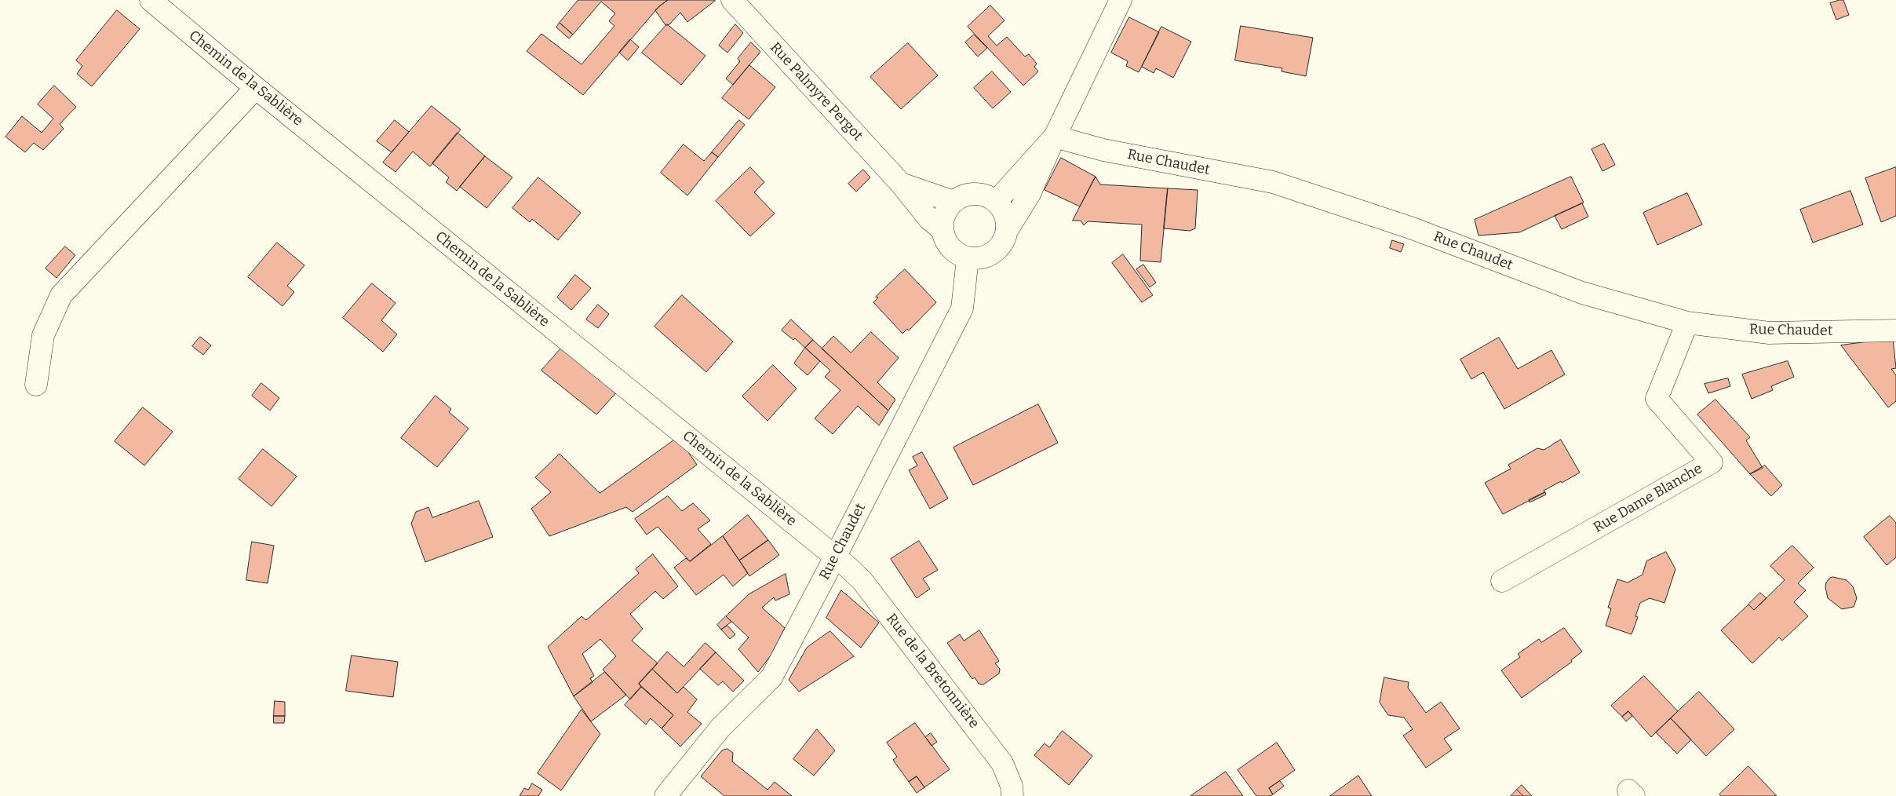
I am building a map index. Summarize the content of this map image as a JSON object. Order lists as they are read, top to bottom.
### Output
{
  "streets": {
    "street": [
      "Chemin de la Sablière",
      "Rue Palmyre Pergot",
      "Rue Chaudet",
      "Rue Dame Blanche",
      "Rue de la Bretonnière"
    ]
  },
  "crossings": [
    ["Chemin de la Sablière", "Rue Chaudet"],
    ["Chemin de la Sablière", "Rue de la Bretonnière"],
    ["Rue Palmyre Pergot", "Rue Chaudet"],
    ["Rue Chaudet", "Rue Dame Blanche"],
    ["Rue Chaudet", "Rue de la Bretonnière"]
  ]
}
